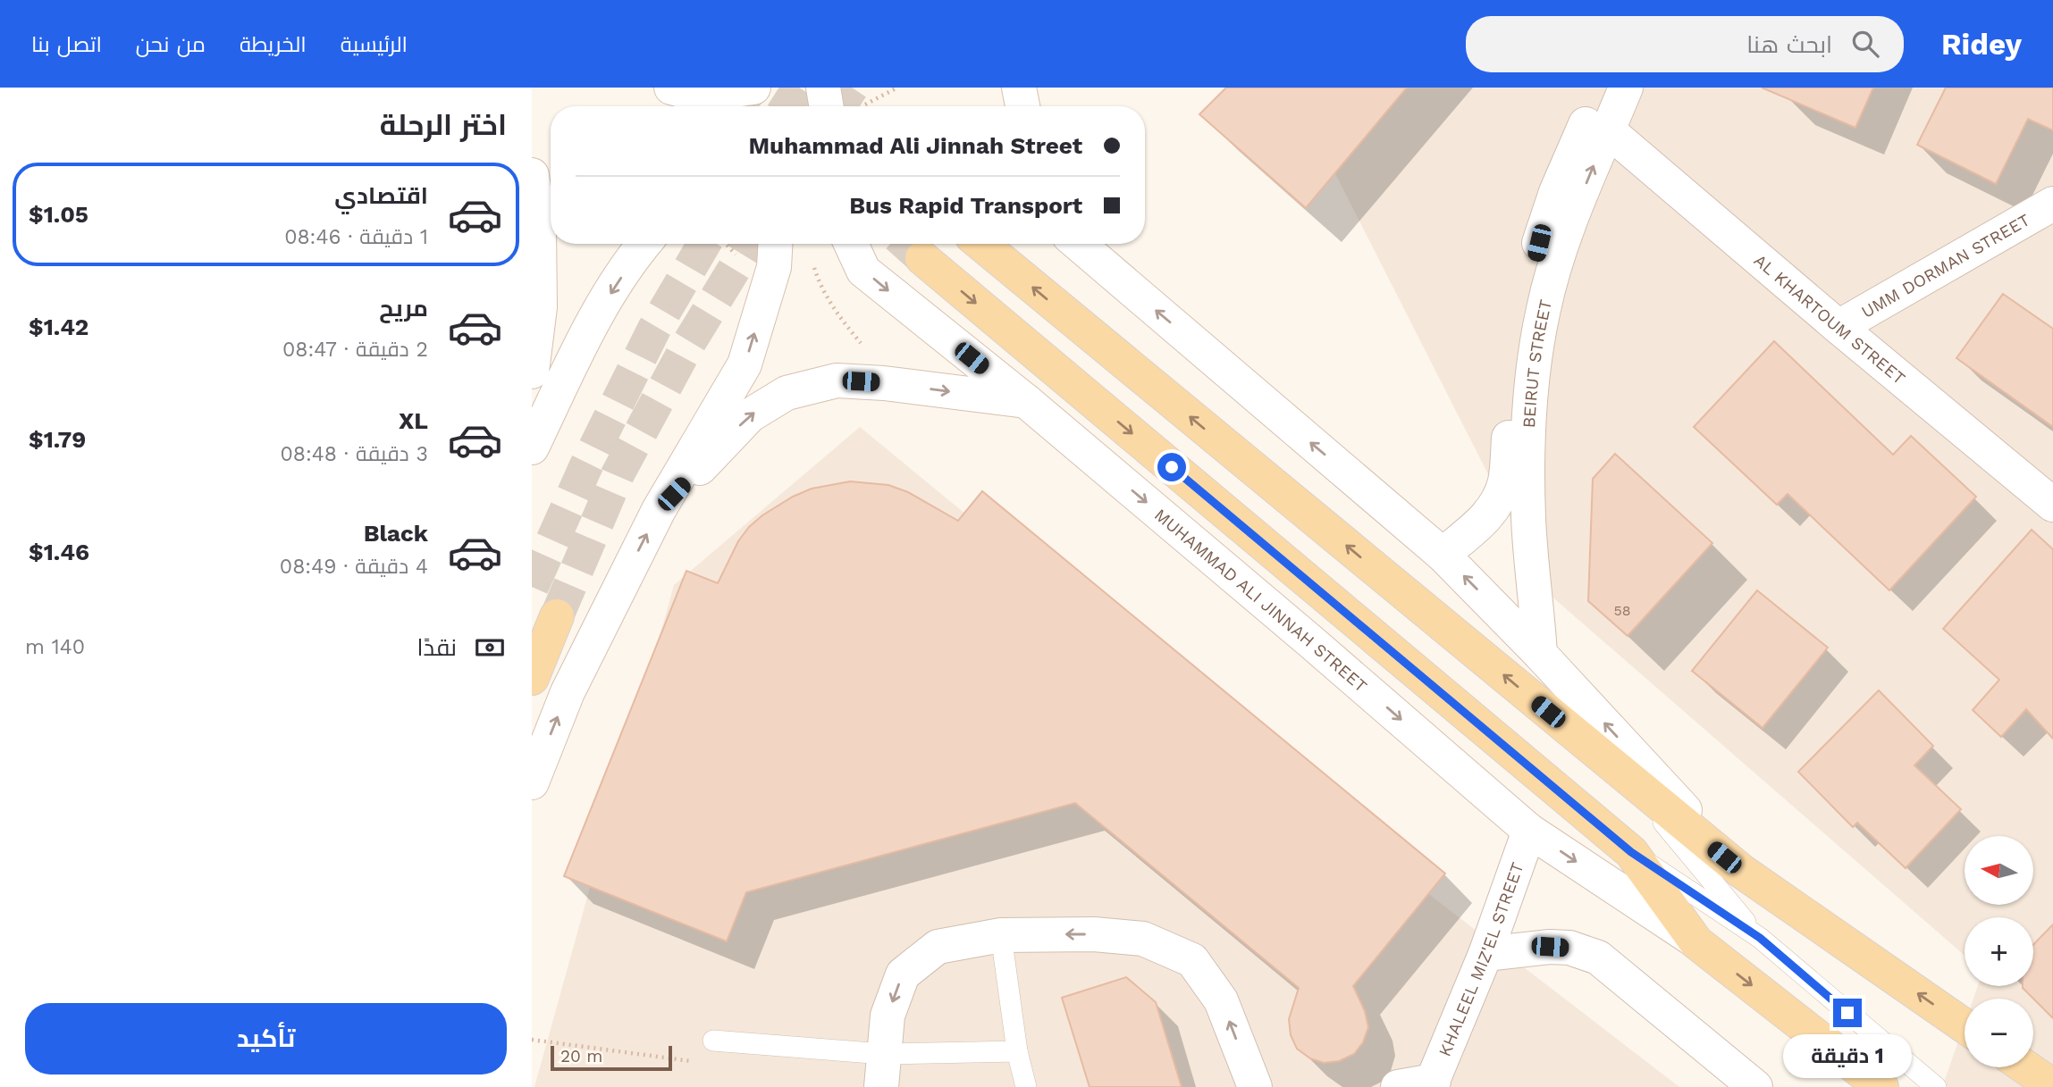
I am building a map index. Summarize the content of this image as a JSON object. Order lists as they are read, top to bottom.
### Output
{
  "streets": {
    "main road": [
      "UMM DORMAN STREET",
      "AL KHARTOUM STREET",
      "BEIRUT STREET",
      "MUHAMMAD ALI JINNAH STREET",
      "KHALEEL MIZ'EL STREET"
    ]
  },
  "crossings": [
    ["UMM DORMAN STREET", "AL KHARTOUM STREET"],
    ["AL KHARTOUM STREET", "BEIRUT STREET"],
    ["MUHAMMAD ALI JINNAH STREET", "KHALEEL MIZ'EL STREET"]
  ],
  "house_numbers": ["58"],
  "scale_bar": "20 m",
  "north": "left",
  "page": {
    "header": "Ridey",
    "search": "ابحث هنا",
    "nav": [
      "الرئيسية",
      "الخريطة",
      "من نحن",
      "اتصل بنا"
    ],
    "heading": "اختر الرحلة",
    "banner": ["Muhammad Ali Jinnah Street", "Bus Rapid Transport"],
    "list": [
      {
        "name": "اقتصادي",
        "note": "1 دقيقة · 08:46",
        "value": "$1.05"
      },
      {
        "name": "مريح",
        "note": "2 دقيقة · 08:47",
        "value": "$1.42"
      },
      {
        "name": "XL",
        "note": "3 دقيقة · 08:48",
        "value": "$1.79"
      },
      {
        "name": "Black",
        "note": "4 دقيقة · 08:49",
        "value": "$1.46"
      }
    ],
    "pay": ["نقدًا", "140 m"],
    "map_buttons": ["+", "−"],
    "buttons": "تأكيد",
    "bubble": "1 دقيقة",
    "scale": "20 m"
  }
}
